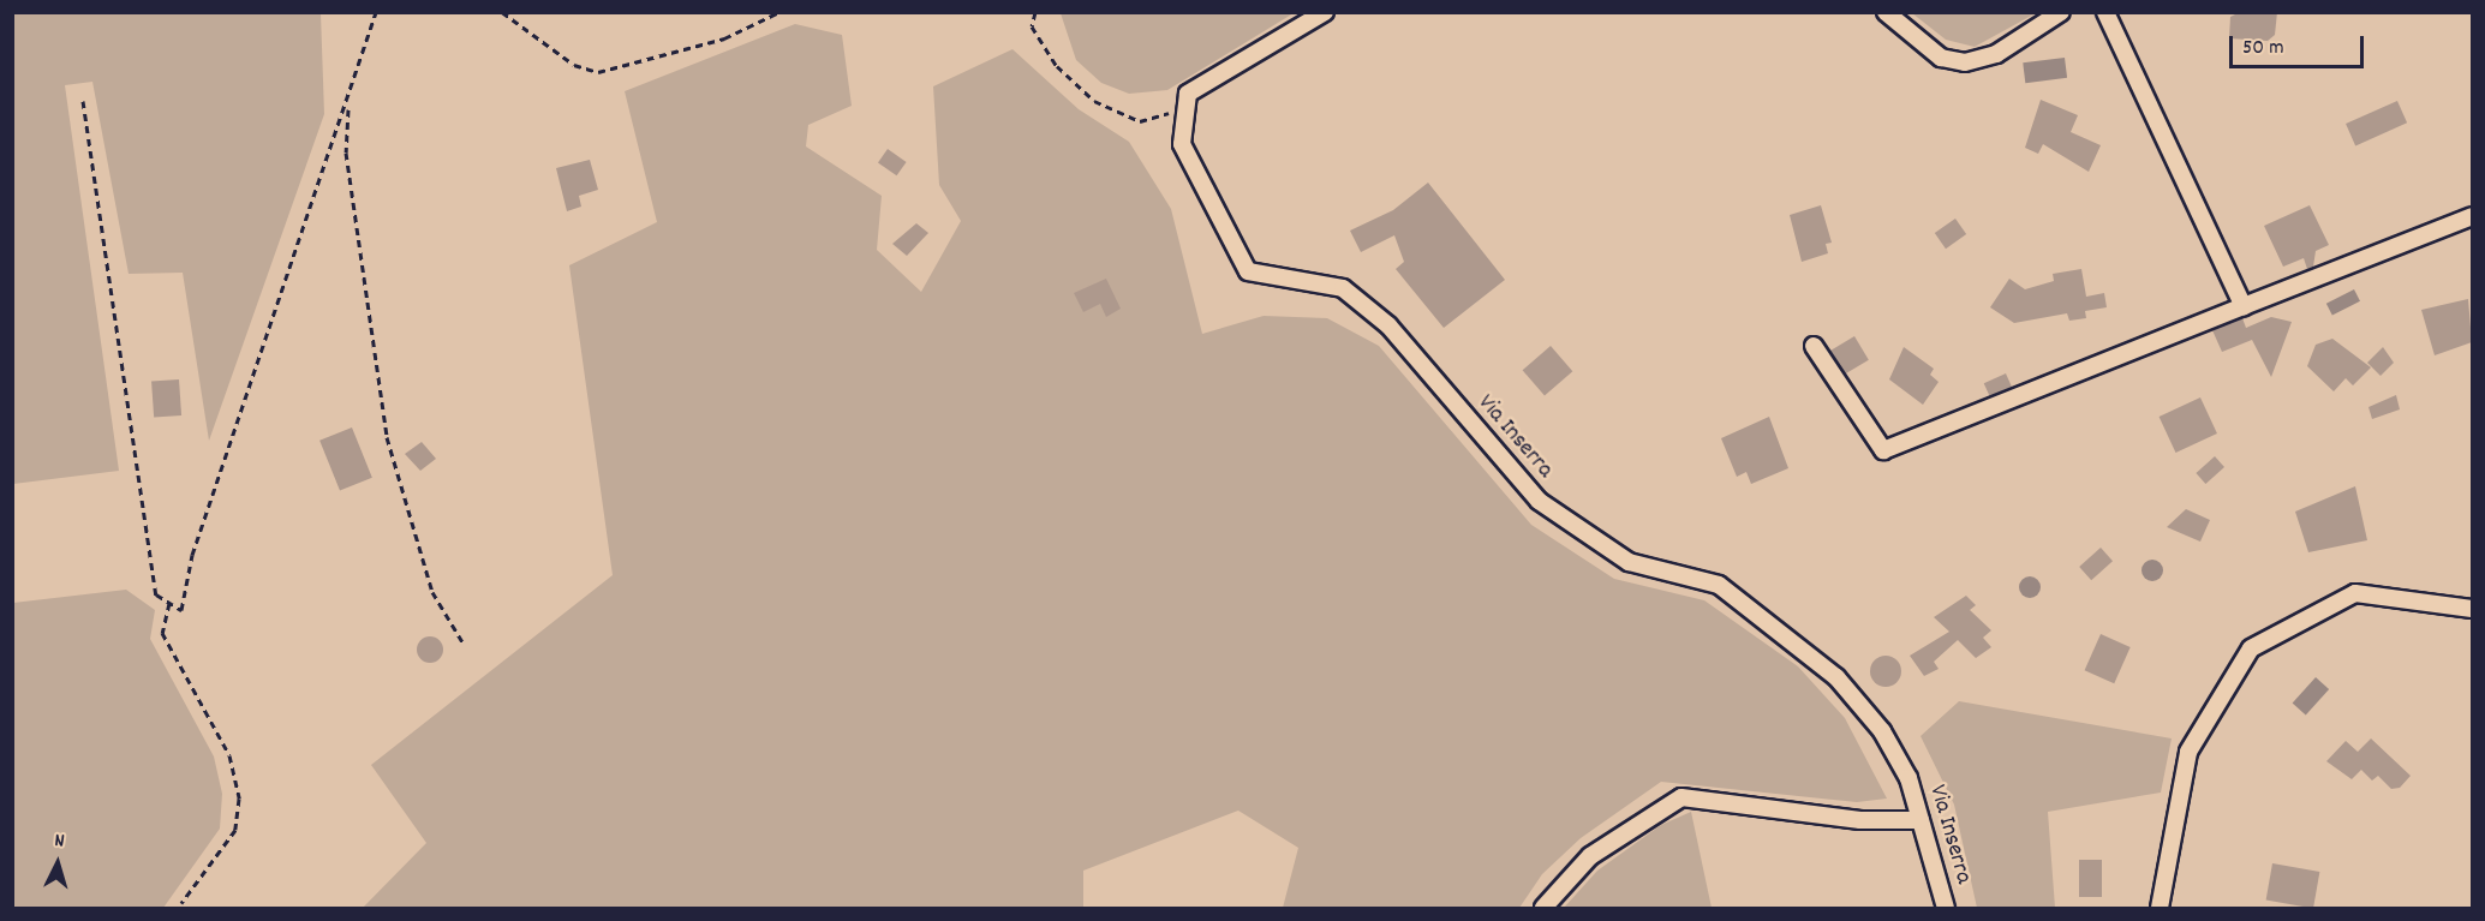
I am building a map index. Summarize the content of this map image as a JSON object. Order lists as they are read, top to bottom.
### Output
{
  "streets": {
    "street": ["Via Inserra"]
  },
  "scale_bar": "50 m",
  "north": "top"
}
